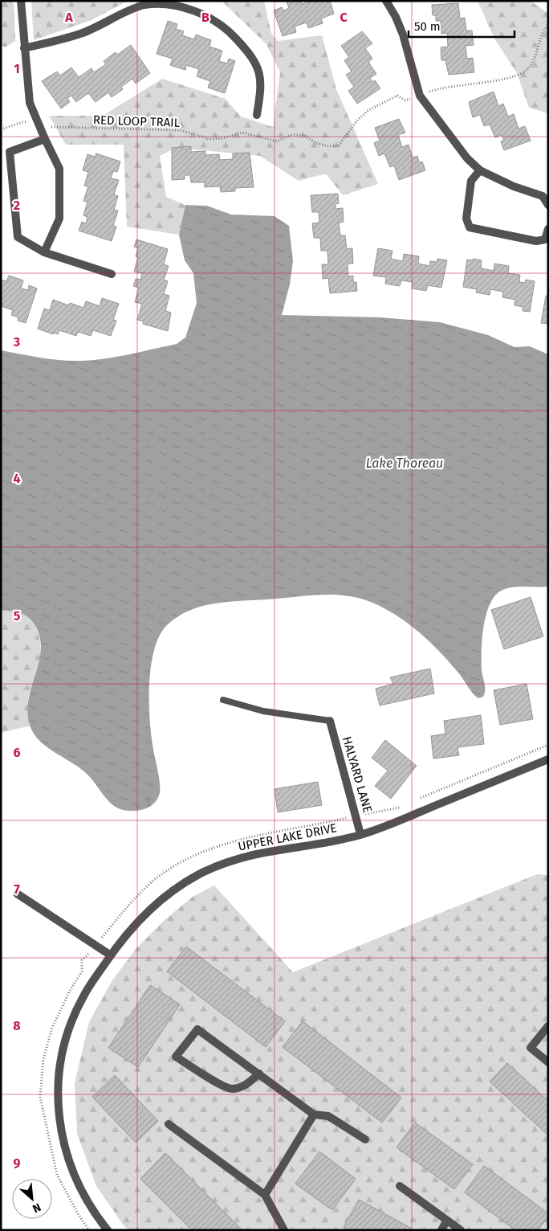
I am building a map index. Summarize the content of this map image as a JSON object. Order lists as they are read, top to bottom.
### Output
{
  "streets": {
    "street": ["HALYARD LANE", "UPPER LAKE DRIVE"],
    "path": ["RED LOOP TRAIL"]
  },
  "crossings": [
    ["HALYARD LANE", "UPPER LAKE DRIVE"]
  ],
  "water": ["Lake Thoreau"],
  "scale_bar": "50 m",
  "north": "bottom right",
  "grid": {
    "columns": ["A", "B", "C"],
    "rows": [
      "1",
      "2",
      "3",
      "4",
      "5",
      "6",
      "7",
      "8",
      "9"
    ]
  }
}
